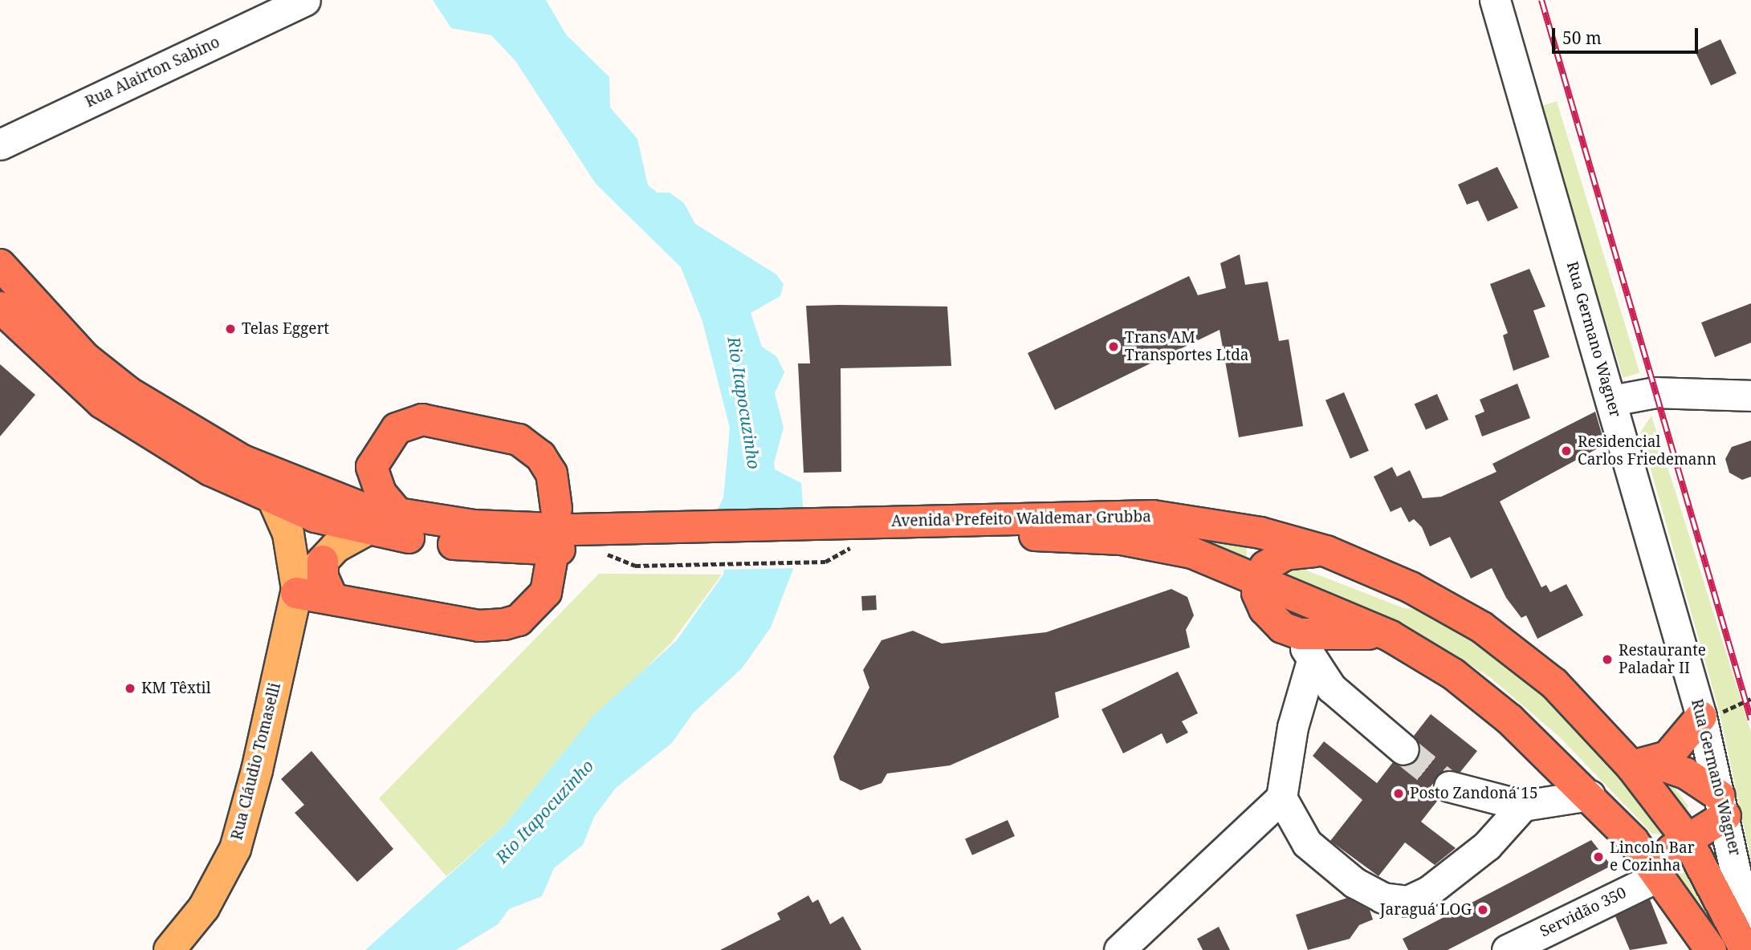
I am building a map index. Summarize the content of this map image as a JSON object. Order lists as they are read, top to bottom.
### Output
{
  "streets": {
    "highway": ["Avenida Prefeito Waldemar Grubba"],
    "main road": ["Rua Cláudio Tomaselli"],
    "street": ["Rua Alairton Sabino", "Rua Germano Wagner", "Servidão 350"]
  },
  "crossings": [
    ["Avenida Prefeito Waldemar Grubba", "Servidão 350"]
  ],
  "water": ["Rio Itapocuzinho"],
  "places": [
    "Telas Eggert",
    "Trans AM Transportes Ltda",
    "Residencial Carlos Friedemann",
    "Restaurante Paladar II",
    "KM Têxtil",
    "Posto Zandoná 15",
    "Lincoln Bar e Cozinha",
    "Jaraguá LOG"
  ],
  "scale_bar": "50 m"
}
